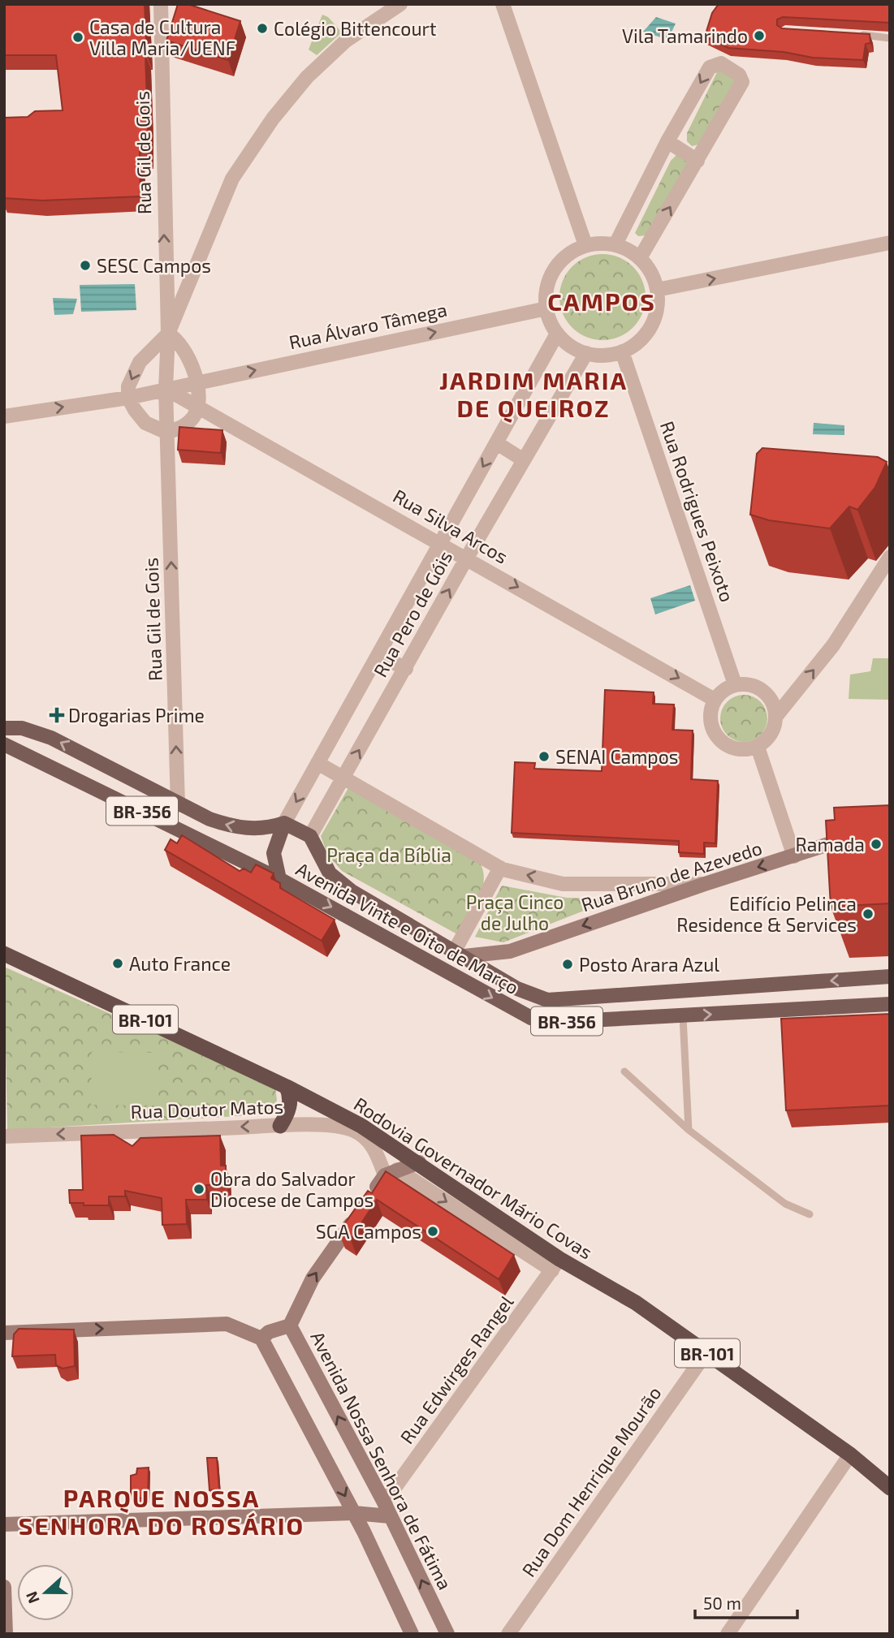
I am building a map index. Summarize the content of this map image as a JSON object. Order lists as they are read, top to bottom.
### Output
{
  "streets": {
    "highway": ["BR-101", "Rodovia Governador Mário Covas"],
    "main road": [
      "BR-356",
      "Rua Bruno de Azevedo",
      "Avenida Vinte e Oito de Março",
      "Avenida Nossa Senhora de Fátima"
    ],
    "street": [
      "Rua Gil de Gois",
      "Rua Álvaro Tâmega",
      "Rua Rodrigues Peixoto",
      "Rua Silva Arcos",
      "Rua Pero de Góis",
      "Rua Doutor Matos",
      "Rua Edwirges Rangel",
      "Rua Dom Henrique Mourão"
    ]
  },
  "crossings": [
    ["Rua Gil de Gois", "Rua Álvaro Tâmega"],
    ["Rua Gil de Gois", "Rua Silva Arcos"],
    ["Rua Gil de Gois", "BR-356"],
    ["Rua Álvaro Tâmega", "Rua Rodrigues Peixoto"],
    ["Rua Álvaro Tâmega", "Rua Silva Arcos"],
    ["Rua Álvaro Tâmega", "Rua Pero de Góis"],
    ["Rua Rodrigues Peixoto", "Rua Silva Arcos"],
    ["Rua Rodrigues Peixoto", "Rua Pero de Góis"],
    ["Rua Silva Arcos", "Rua Pero de Góis"],
    ["Rua Pero de Góis", "BR-356"],
    ["Rua Pero de Góis", "Avenida Vinte e Oito de Março"],
    ["BR-356", "Avenida Vinte e Oito de Março"],
    ["Rua Bruno de Azevedo", "Avenida Vinte e Oito de Março"],
    ["Rodovia Governador Mário Covas", "Rua Edwirges Rangel"],
    ["Rodovia Governador Mário Covas", "Rua Dom Henrique Mourão"],
    ["Rua Edwirges Rangel", "Avenida Nossa Senhora de Fátima"]
  ],
  "one_way": [
    "Rua Gil de Gois",
    "Rua Álvaro Tâmega",
    "Rua Silva Arcos",
    "Rua Bruno de Azevedo",
    "Rua Doutor Matos"
  ],
  "districts": ["CAMPOS", "JARDIM MARIA DE QUEIROZ", "PARQUE NOSSA SENHORA DO ROSÁRIO"],
  "parks": ["Praça da Bíblia", "Praça Cinco de Julho"],
  "places": {
    "other": [
      "Colégio Bittencourt",
      "Vila Tamarindo",
      "Casa de Cultura Villa Maria/UENF",
      "SESC Campos",
      "SENAI Campos",
      "Ramada",
      "Edifício Pelinca Residence & Services",
      "Auto France",
      "Posto Arara Azul",
      "Obra do Salvador Diocese de Campos",
      "SGA Campos"
    ],
    "health": ["Drogarias Prime"]
  },
  "scale_bar": "50 m",
  "north": "left"
}
